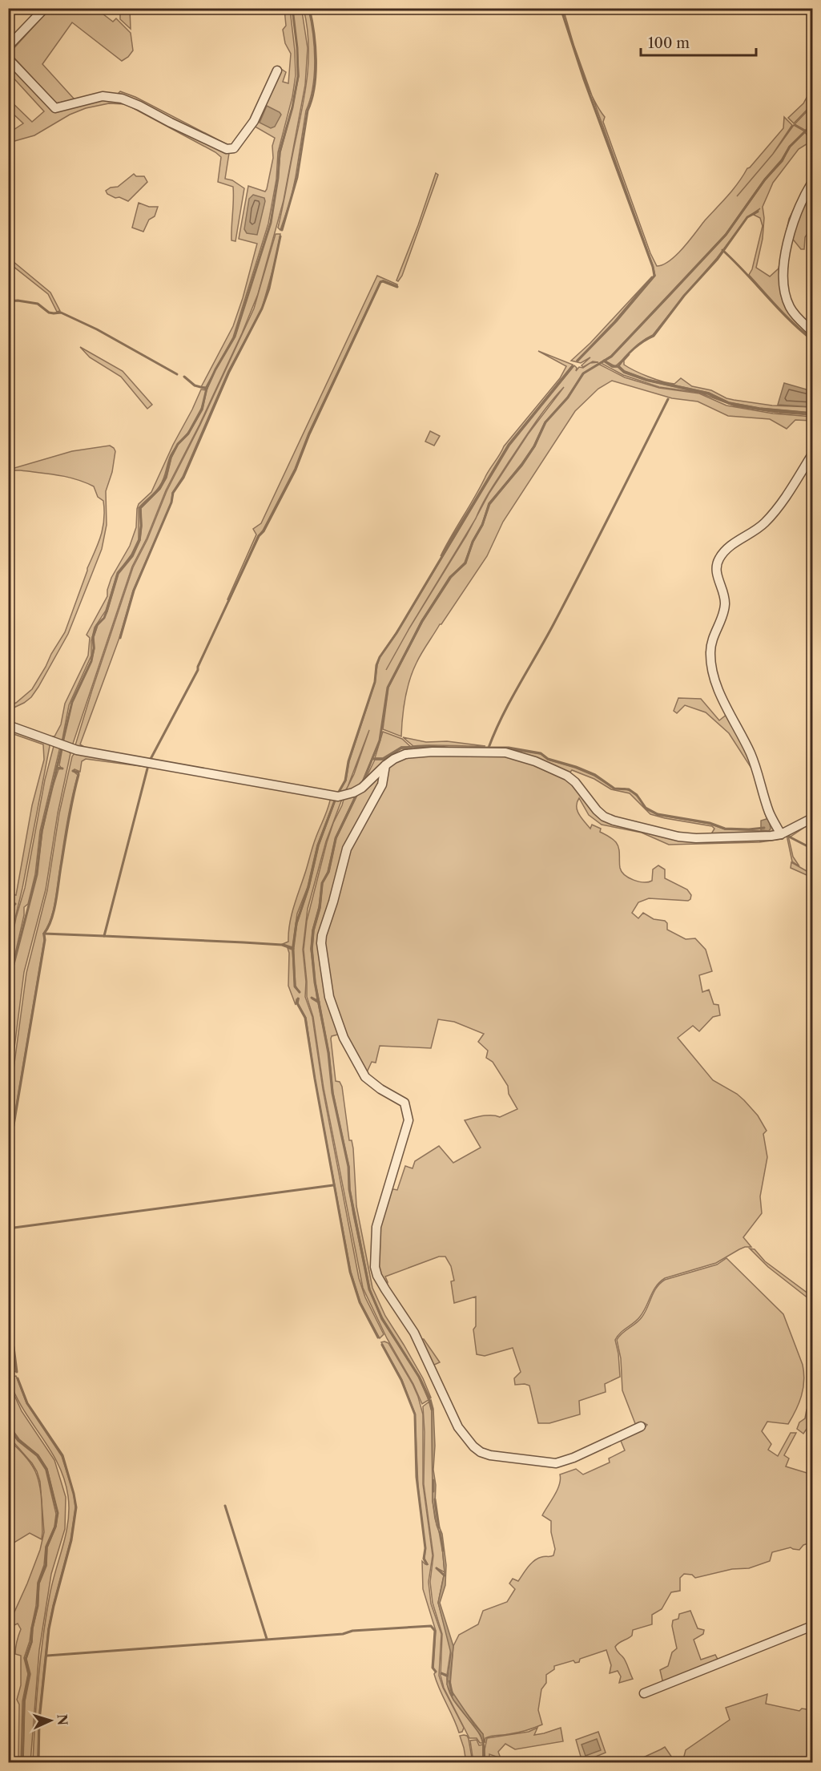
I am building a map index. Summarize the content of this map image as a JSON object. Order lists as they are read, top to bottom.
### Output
{
  "scale_bar": "100 m",
  "north": "right"
}
